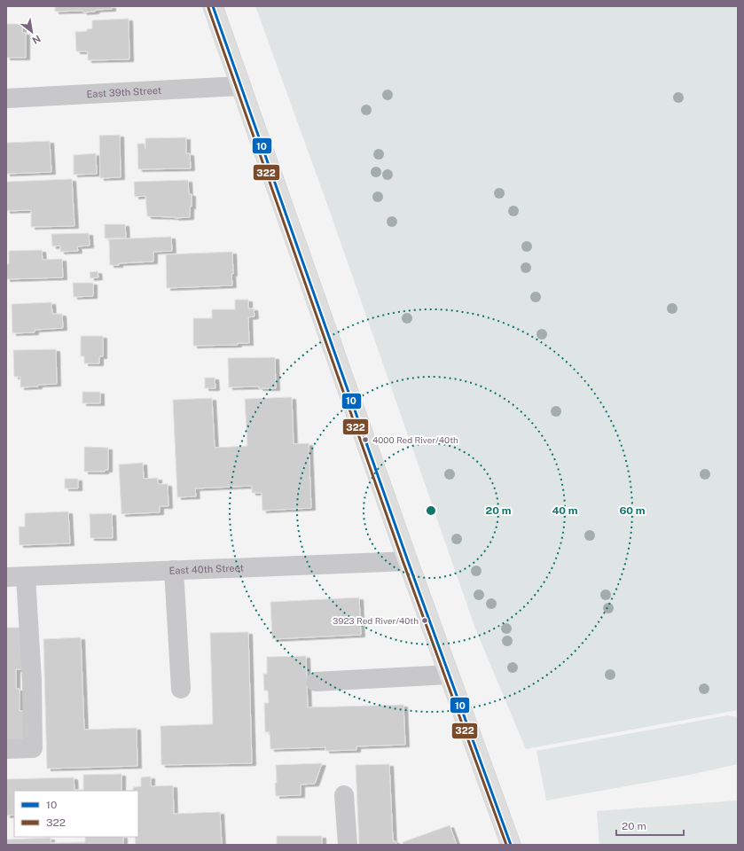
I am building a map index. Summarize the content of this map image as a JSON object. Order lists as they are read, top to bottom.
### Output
{
  "streets": {
    "street": ["East 39th Street", "East 40th Street"]
  },
  "places": ["4000 Red River/40th", "3923 Red River/40th"],
  "lines": ["transit line 10", "transit line 322"],
  "legend": ["10", "322"],
  "scale_bar": "20 m",
  "north": "bottom right",
  "rings": ["20 m", "40 m", "60 m"]
}
